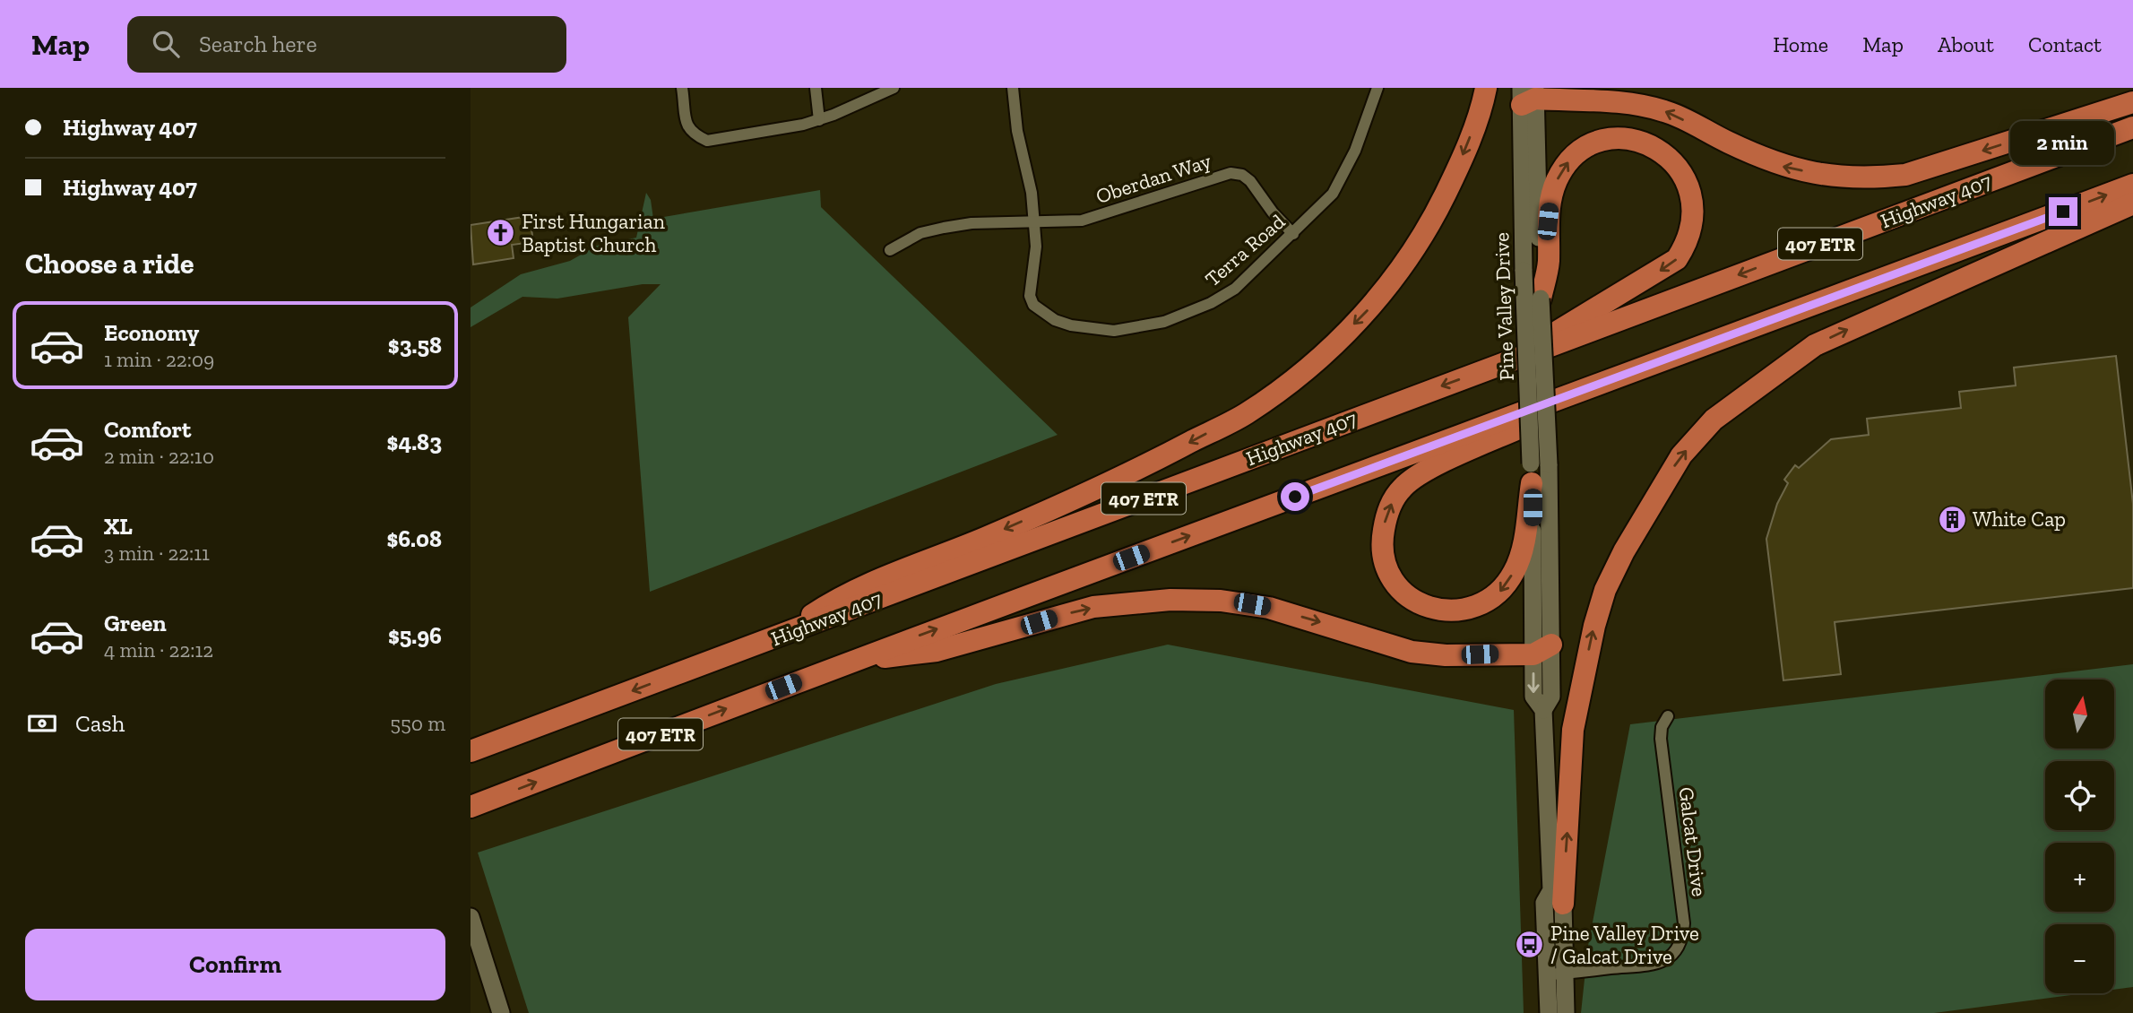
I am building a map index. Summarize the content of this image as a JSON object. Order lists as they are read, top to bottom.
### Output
{
  "streets": {
    "highway": ["Highway 407", "407 ETR"],
    "main road": ["Pine Valley Drive"],
    "street": ["Oberdan Way", "Terra Road", "Galcat Drive"]
  },
  "crossings": [
    ["Oberdan Way", "Terra Road"],
    ["Pine Valley Drive", "Galcat Drive"]
  ],
  "places": {
    "church": ["First Hungarian Baptist Church"],
    "building": ["White Cap"],
    "bus stop": ["Pine Valley Drive / Galcat Drive"]
  },
  "north": "top",
  "page": {
    "header": "Map",
    "search": "Search here",
    "nav": [
      "Home",
      "Map",
      "About",
      "Contact"
    ],
    "banner": ["Highway 407", "Highway 407"],
    "bubble": "2 min",
    "heading": "Choose a ride",
    "list": [
      {
        "name": "Economy",
        "note": "1 min · 22:09",
        "value": "$3.58"
      },
      {
        "name": "Comfort",
        "note": "2 min · 22:10",
        "value": "$4.83"
      },
      {
        "name": "XL",
        "note": "3 min · 22:11",
        "value": "$6.08"
      },
      {
        "name": "Green",
        "note": "4 min · 22:12",
        "value": "$5.96"
      }
    ],
    "map_buttons": ["+", "−"],
    "pay": ["Cash", "550 m"],
    "buttons": "Confirm"
  }
}
